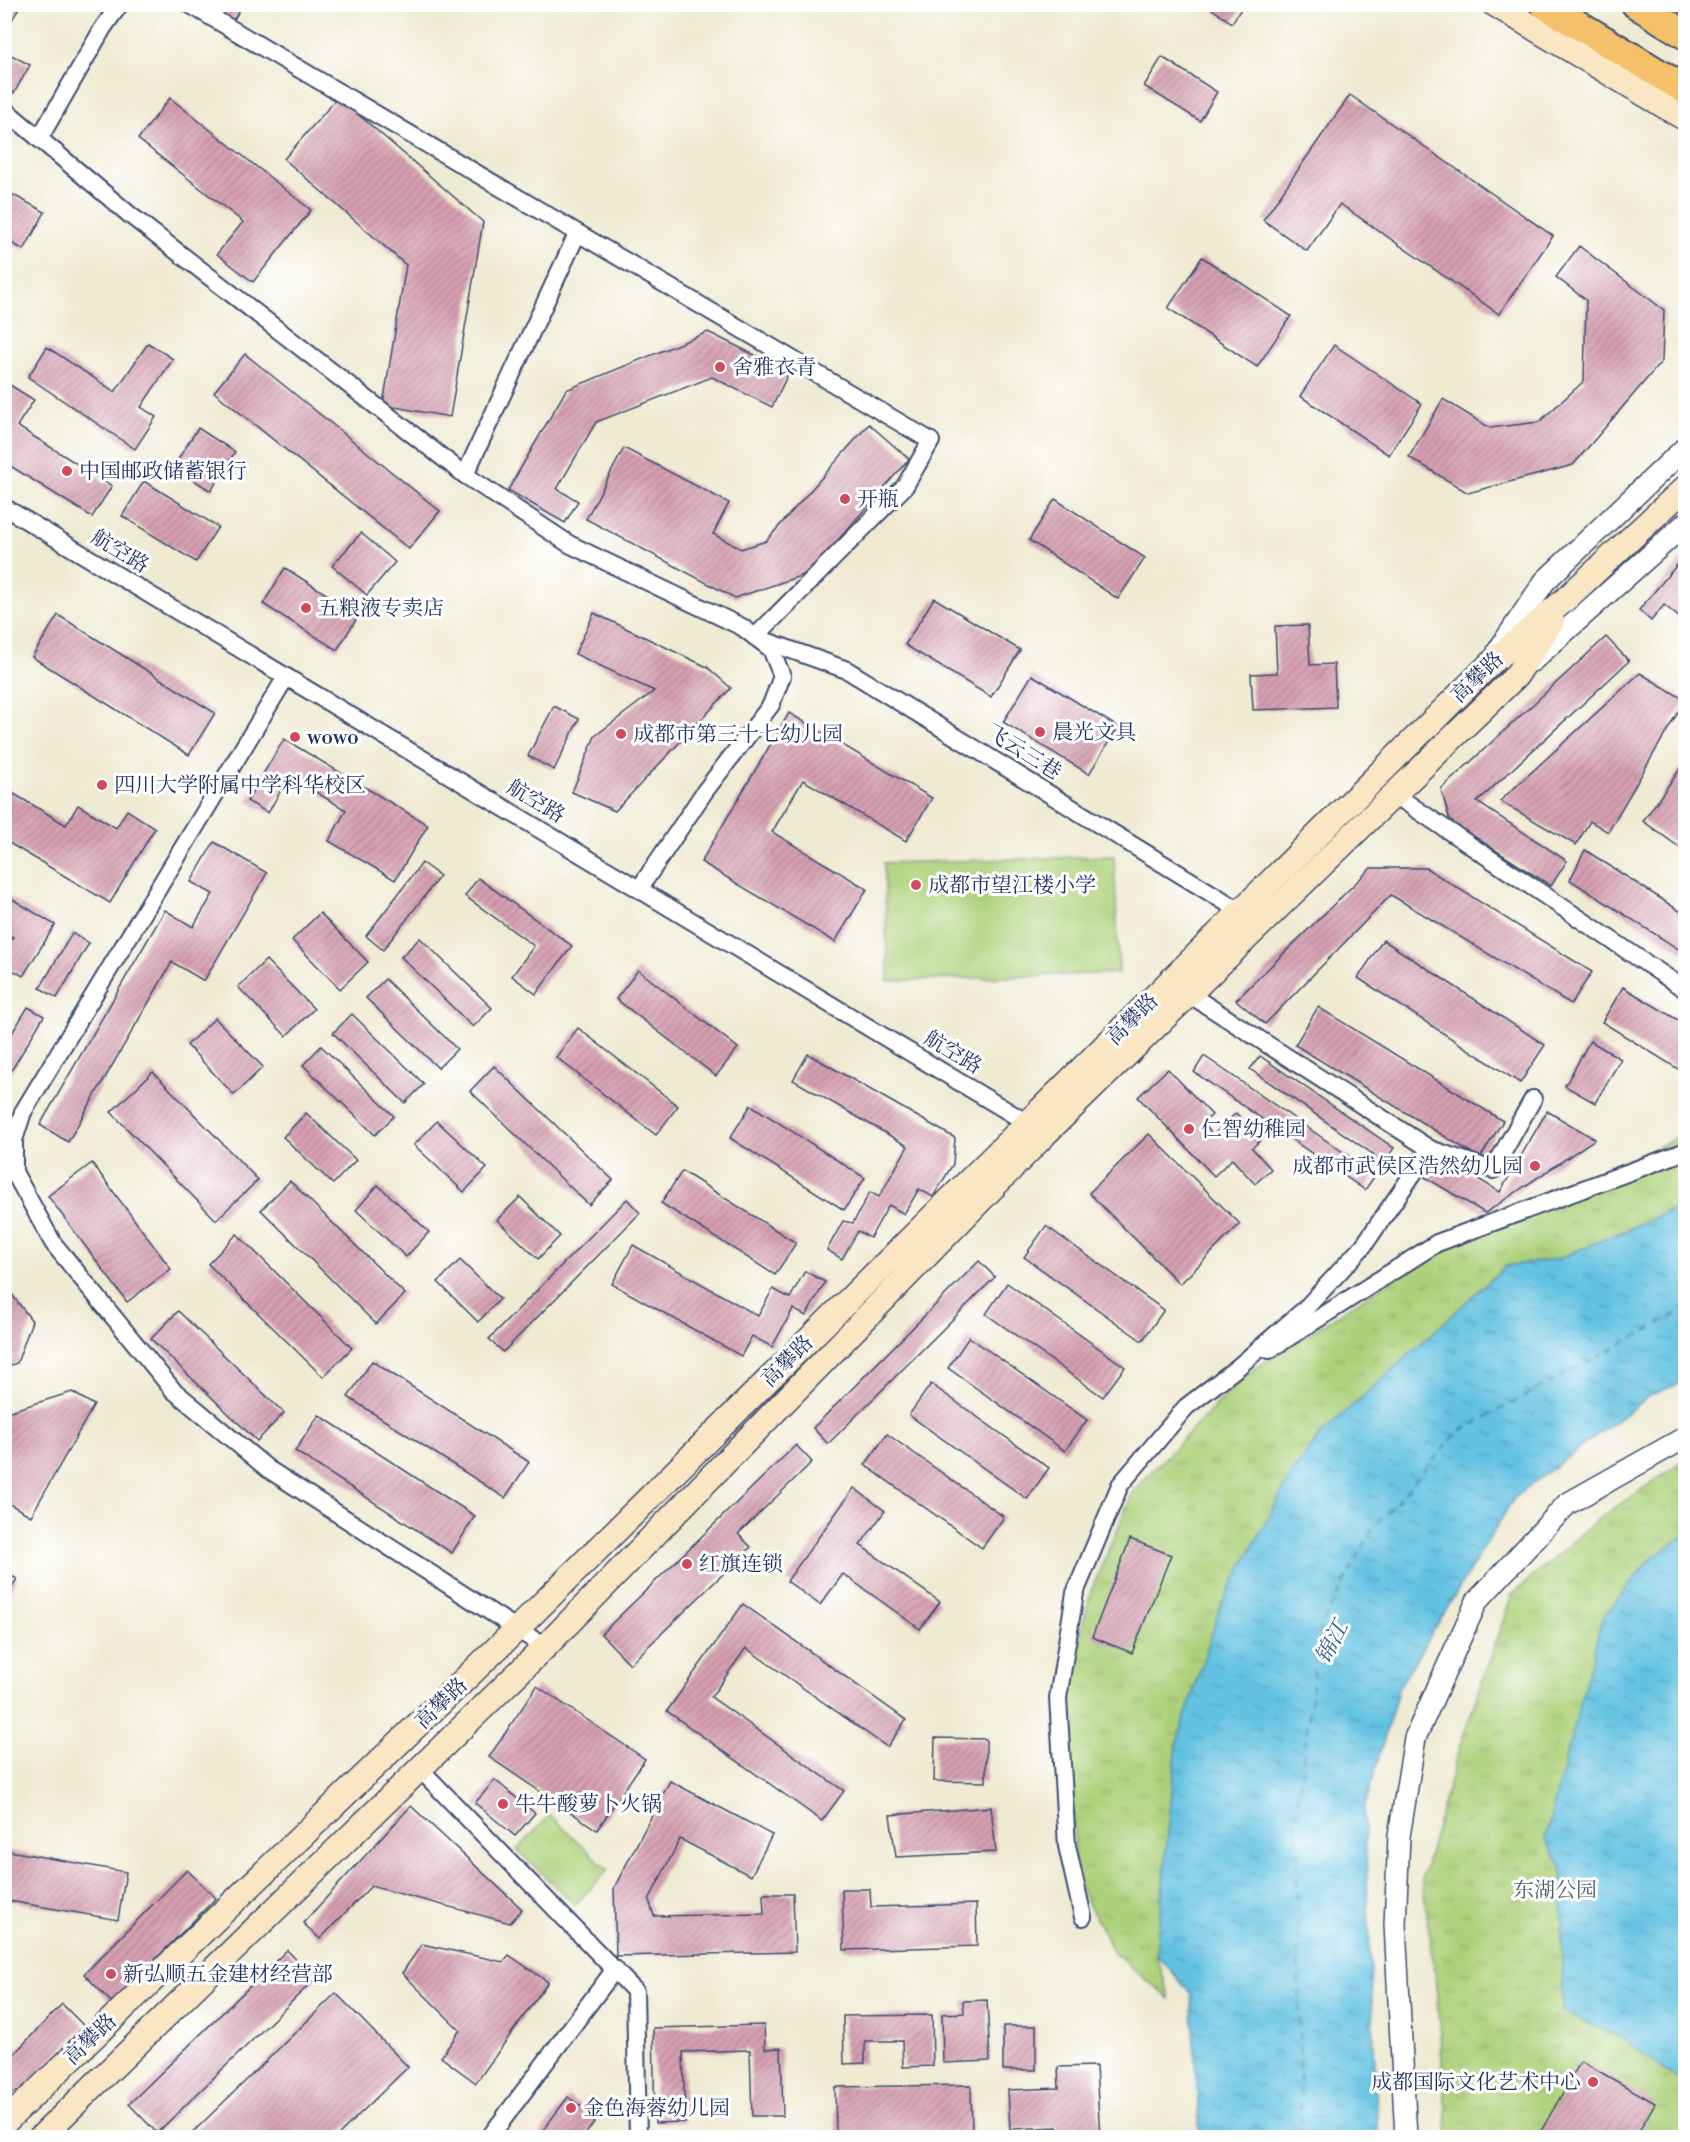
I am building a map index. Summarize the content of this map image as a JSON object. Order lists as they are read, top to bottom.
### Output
{
  "streets": {
    "main road": ["高攀路"],
    "street": ["航空路", "飞云三巷"]
  },
  "crossings": [
    ["航空路", "高攀路"],
    ["高攀路", "飞云三巷"]
  ],
  "water": ["锦江"],
  "parks": ["东湖公园"],
  "places": [
    "舍雅衣青",
    "中国邮政储蓄银行",
    "开瓶",
    "五粮液专卖店",
    "晨光文具",
    "成都市第三十七幼儿园",
    "wowo",
    "四川大学附属中学科华校区",
    "成都市望江楼小学",
    "仁智幼稚园",
    "成都市武侯区浩然幼儿园",
    "红旗连锁",
    "牛牛酸萝卜火锅",
    "新弘顺五金建材经营部",
    "成都国际文化艺术中心",
    "金色海蓉幼儿园"
  ]
}
